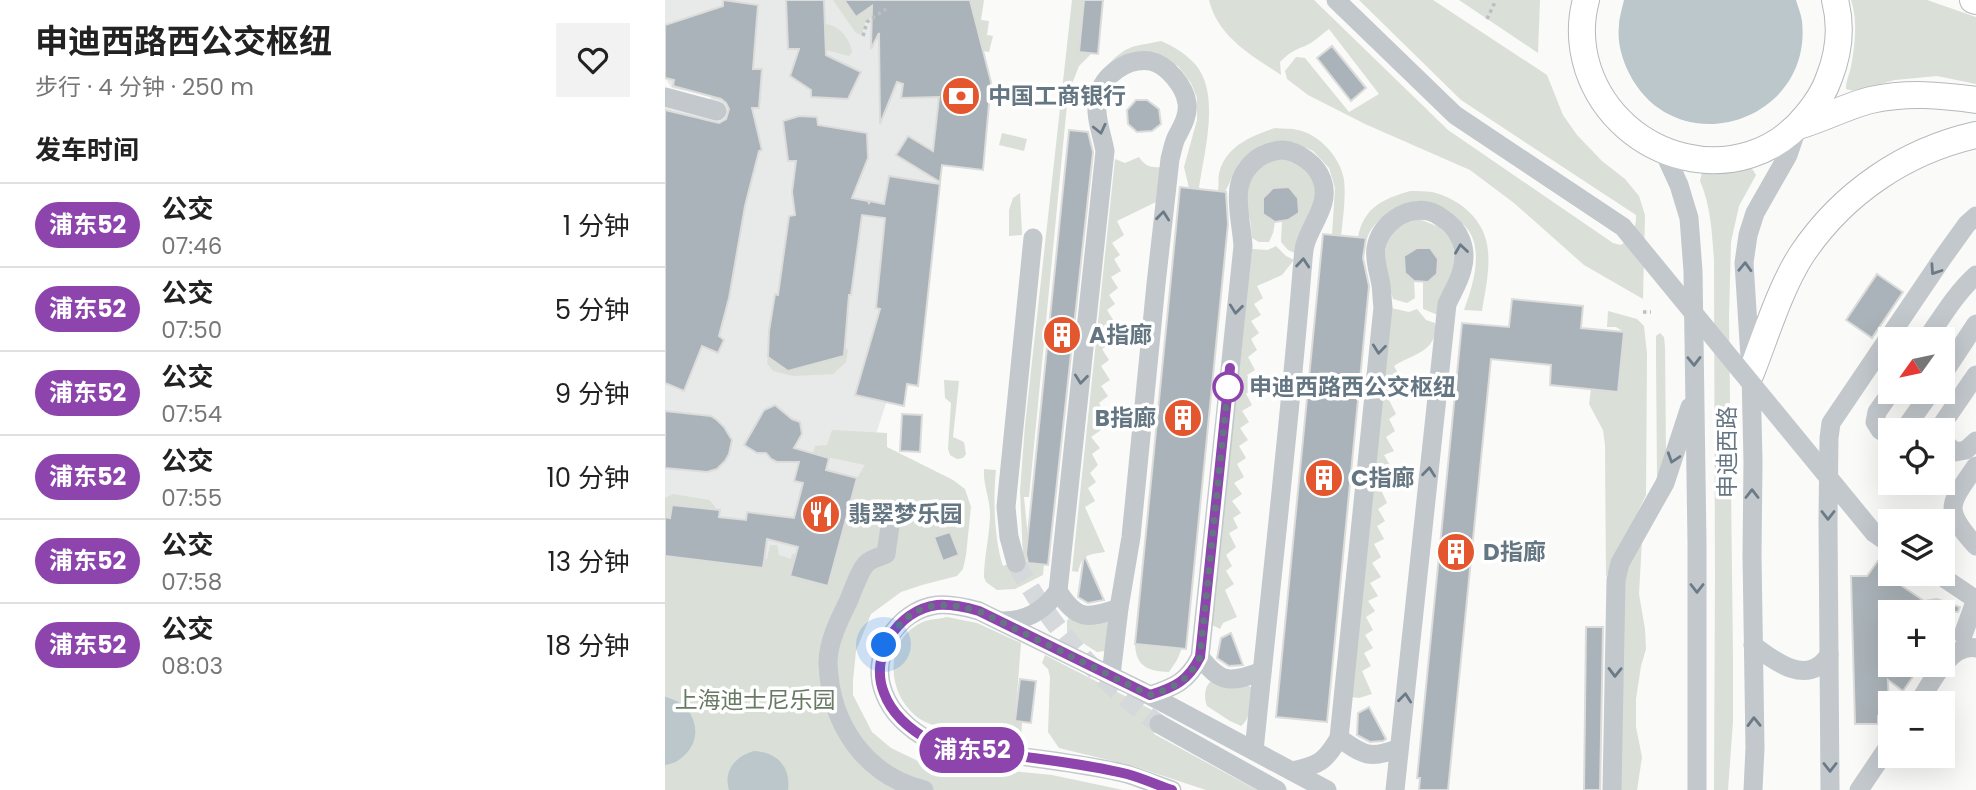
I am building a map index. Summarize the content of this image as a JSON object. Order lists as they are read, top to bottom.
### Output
{
  "streets": {
    "street": ["申迪西路"]
  },
  "parks": ["上海迪士尼乐园"],
  "places": {
    "bank": ["中国工商银行"],
    "building": [
      "A指廊",
      "B指廊",
      "C指廊",
      "D指廊"
    ],
    "other": ["申迪西路西公交枢纽"],
    "restaurant": ["翡翠梦乐园"]
  },
  "lines": ["bus line 浦东52"],
  "north": "bottom left",
  "page": {
    "heading": [
      ["申迪西路西公交枢纽", "步行 · 4 分钟 · 250 m"],
      "发车时间"
    ],
    "on_map": "浦东52",
    "list": [
      {
        "mark": "浦东52",
        "name": "公交",
        "note": "07:46",
        "value": "1 分钟"
      },
      {
        "mark": "浦东52",
        "name": "公交",
        "note": "07:50",
        "value": "5 分钟"
      },
      {
        "mark": "浦东52",
        "name": "公交",
        "note": "07:54",
        "value": "9 分钟"
      },
      {
        "mark": "浦东52",
        "name": "公交",
        "note": "07:55",
        "value": "10 分钟"
      },
      {
        "mark": "浦东52",
        "name": "公交",
        "note": "07:58",
        "value": "13 分钟"
      },
      {
        "mark": "浦东52",
        "name": "公交",
        "note": "08:03",
        "value": "18 分钟"
      }
    ],
    "map_buttons": ["+", "−"]
  }
}
